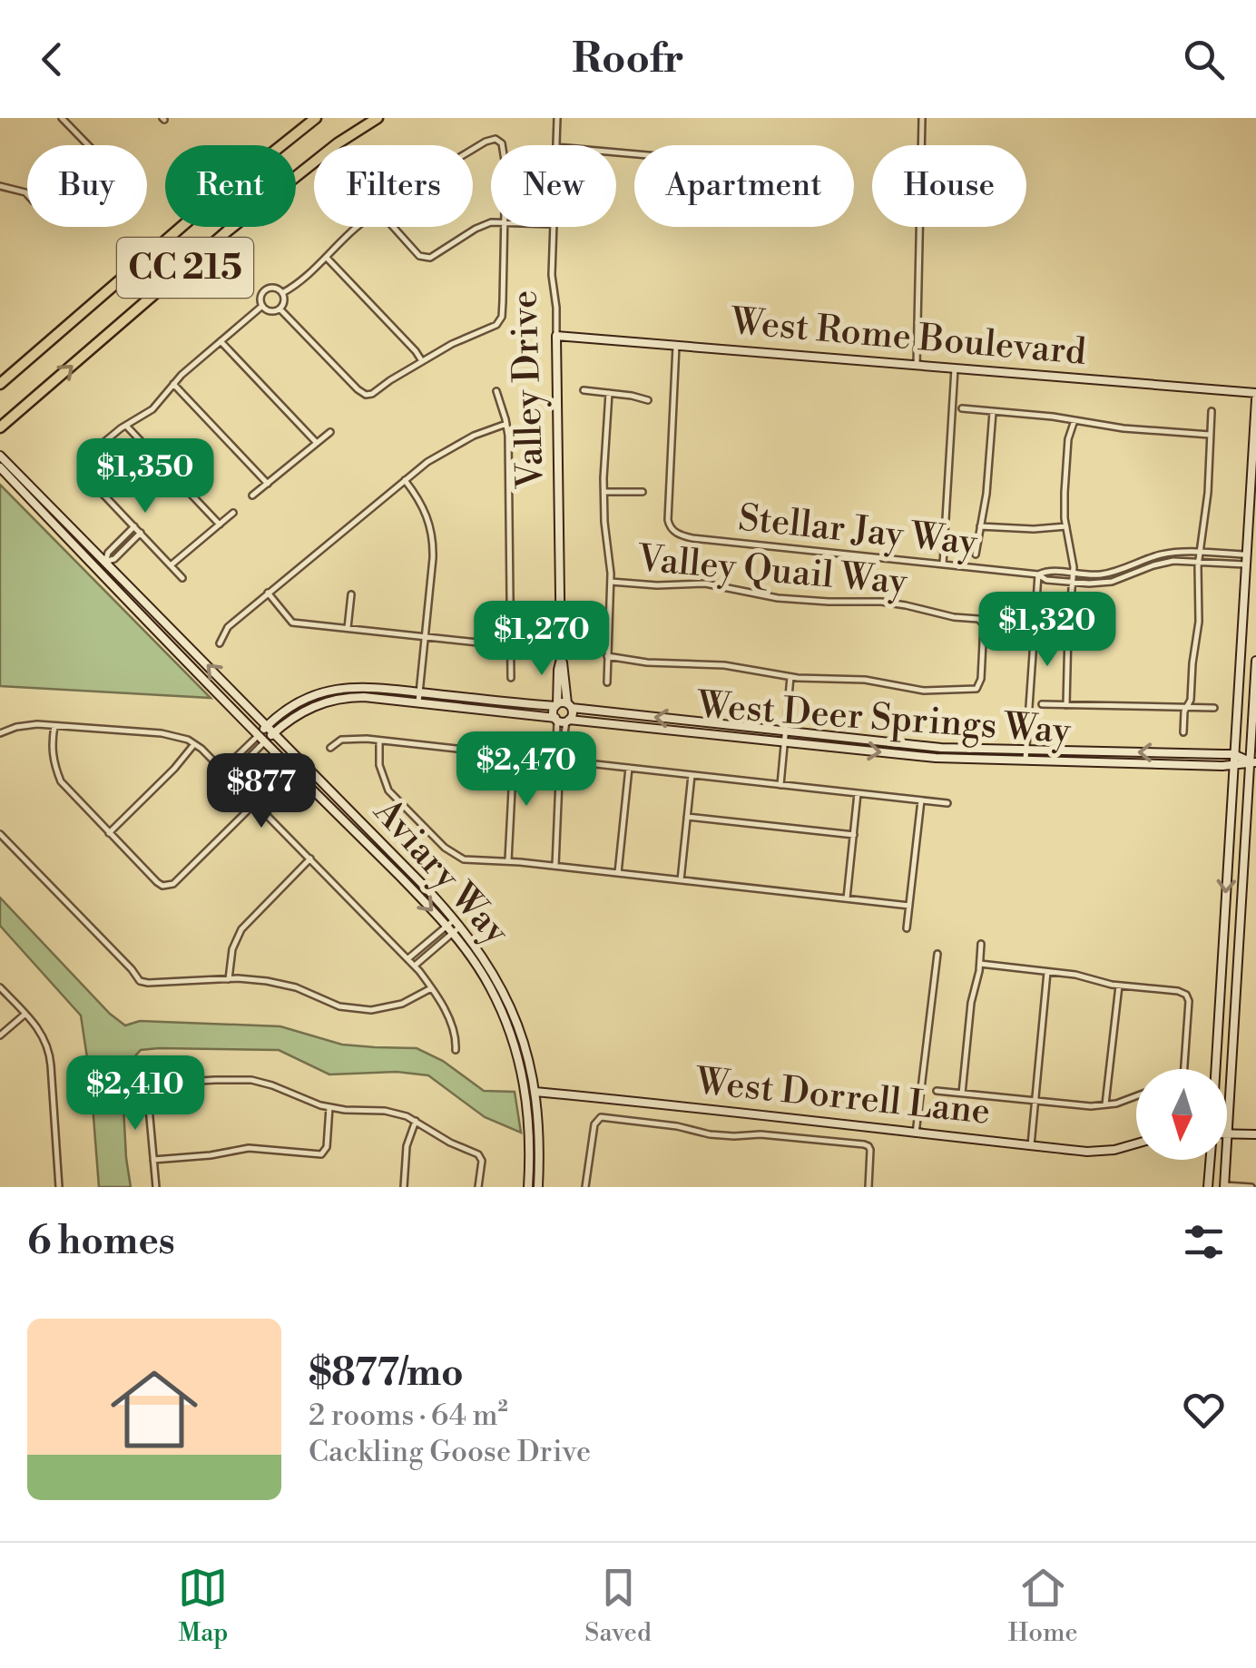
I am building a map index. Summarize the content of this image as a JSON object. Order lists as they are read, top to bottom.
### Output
{
  "streets": {
    "highway": ["CC 215"],
    "main road": [
      "West Rome Boulevard",
      "Valley Drive",
      "West Deer Springs Way",
      "Aviary Way",
      "West Dorrell Lane"
    ],
    "street": ["Stellar Jay Way", "Valley Quail Way"]
  },
  "crossings": [
    ["West Rome Boulevard", "Valley Drive"],
    ["West Rome Boulevard", "Stellar Jay Way"],
    ["Valley Drive", "West Deer Springs Way"],
    ["West Deer Springs Way", "Aviary Way"],
    ["Aviary Way", "West Dorrell Lane"]
  ],
  "north": "bottom",
  "page": {
    "header": "Roofr",
    "chip": [
      "Buy",
      "Rent",
      "Filters",
      "New",
      "Apartment",
      "House"
    ],
    "price": [
      "$1,350",
      "$1,320",
      "$1,270",
      "$2,470",
      "$877",
      "$2,410"
    ],
    "heading": "6 homes",
    "list": [
      {
        "name": "$877/mo",
        "note": "2 rooms · 64 m² · Cackling Goose Drive"
      }
    ],
    "tabs": ["Map", "Saved", "Home"]
  }
}
